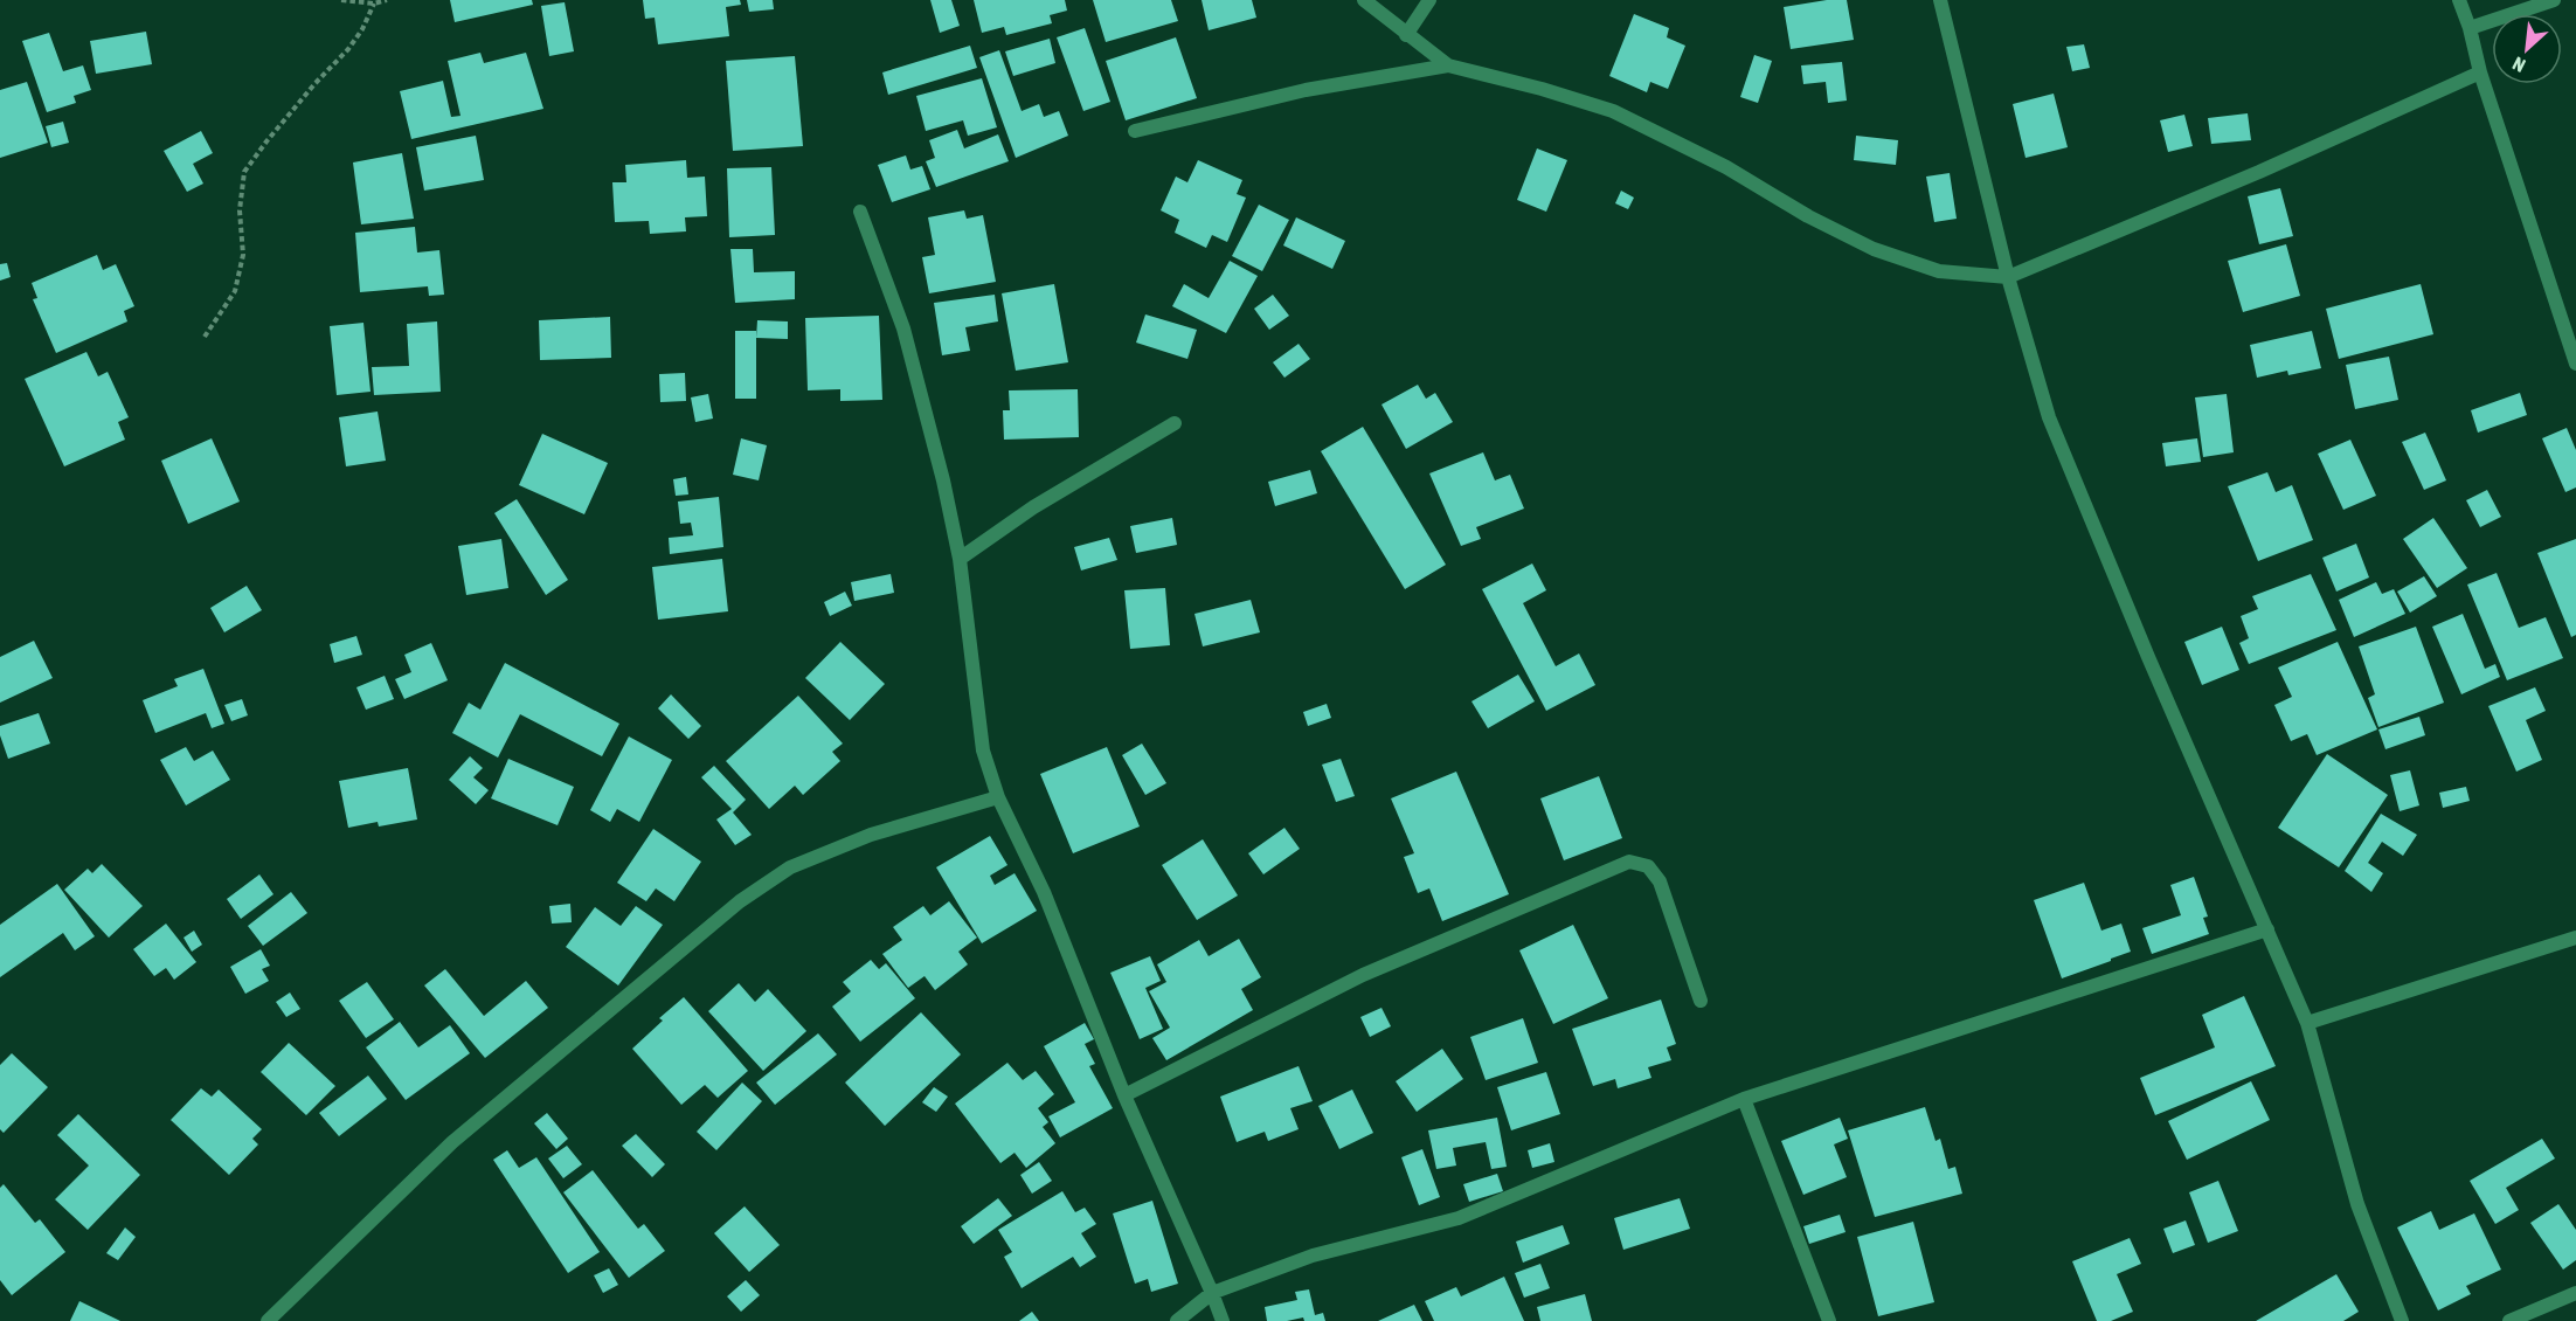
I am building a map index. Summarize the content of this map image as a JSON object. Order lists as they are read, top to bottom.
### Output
{
  "north": "bottom left"
}
